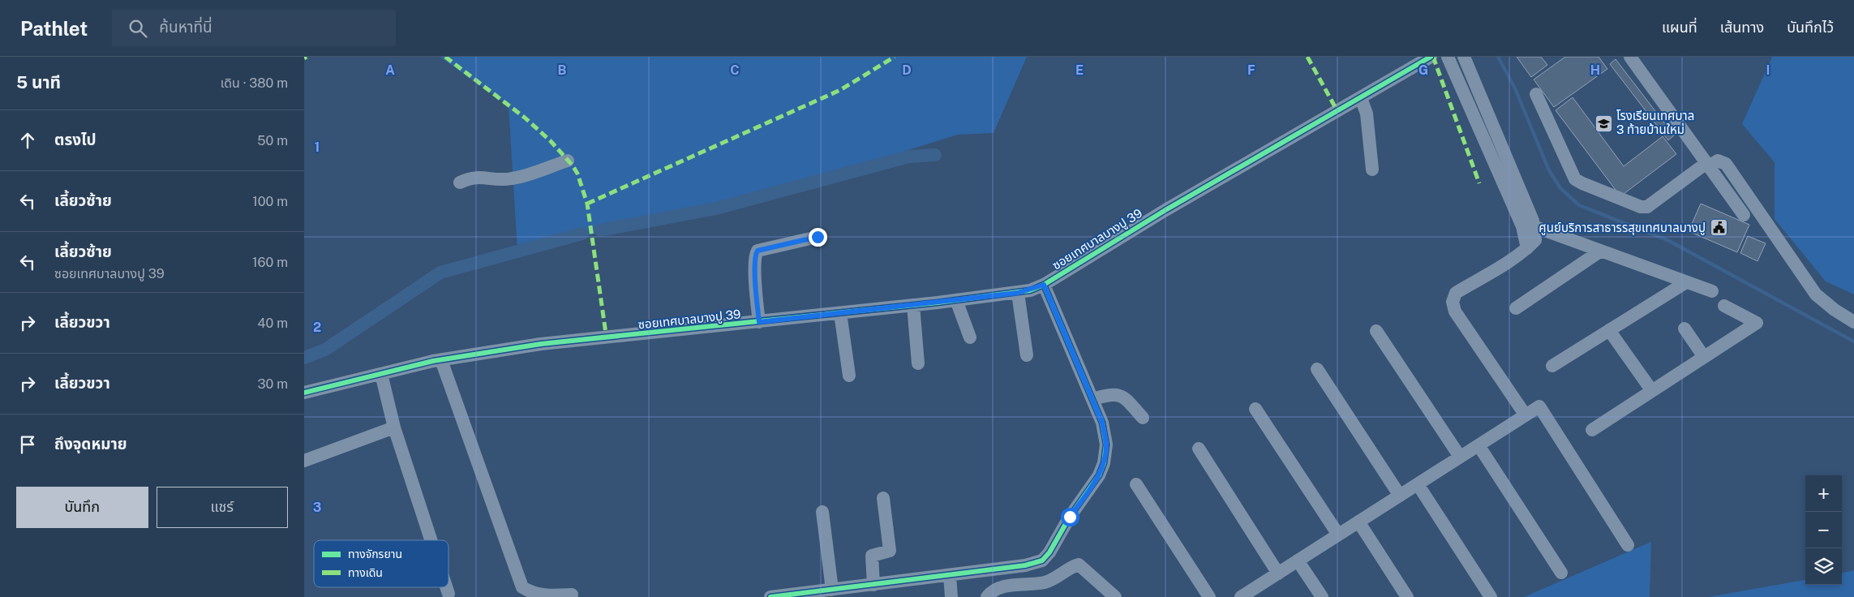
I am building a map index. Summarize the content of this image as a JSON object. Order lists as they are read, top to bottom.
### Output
{
  "streets": {
    "street": ["ซอยเทศบาลบางปู 39"]
  },
  "places": {
    "school or university": ["โรงเรียนเทศบาล 3 ท้ายบ้านใหม่"],
    "public building": ["ศูนย์บริการสาธารรสุขเทศบาลบางปู"]
  },
  "legend": ["ทางจักรยาน", "ทางเดิน"],
  "page": {
    "header": "Pathlet",
    "search": "ค้นหาที่นี่",
    "nav": ["แผนที่", "เส้นทาง", "บันทึกไว้"],
    "heading": ["5 นาที", "เดิน · 380 m"],
    "list": [
      ["ตรงไป", "50 m"],
      ["เลี้ยวซ้าย", "100 m"],
      ["เลี้ยวซ้าย", "ซอยเทศบาลบางปู 39", "160 m"],
      ["เลี้ยวขวา", "40 m"],
      ["เลี้ยวขวา", "30 m"],
      "ถึงจุดหมาย"
    ],
    "buttons": ["บันทึก", "แชร์"],
    "map_buttons": ["+", "−"]
  },
  "grid": {
    "columns": [
      "A",
      "B",
      "C",
      "D",
      "E",
      "F",
      "G",
      "H",
      "I"
    ],
    "rows": ["1", "2", "3"]
  }
}
